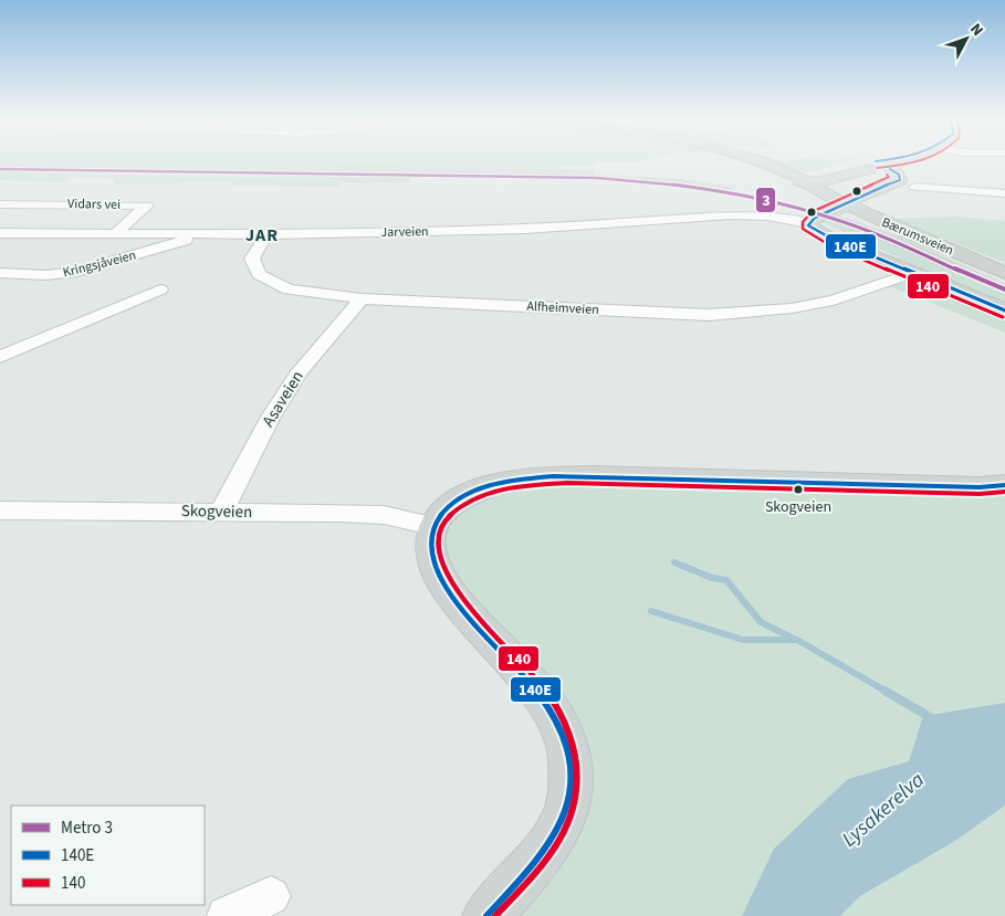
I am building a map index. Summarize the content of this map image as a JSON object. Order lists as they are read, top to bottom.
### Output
{
  "streets": {
    "main road": ["Bærumsveien"],
    "street": [
      "Vidars vei",
      "Jarveien",
      "Kringsjåveien",
      "Alfheimveien",
      "Asaveien",
      "Skogveien"
    ]
  },
  "crossings": [
    ["Vidars vei", "Jarveien"],
    ["Jarveien", "Kringsjåveien"],
    ["Jarveien", "Alfheimveien"],
    ["Alfheimveien", "Asaveien"],
    ["Asaveien", "Skogveien"]
  ],
  "districts": ["JAR"],
  "water": ["Lysakerelva"],
  "places": ["Skogveien"],
  "lines": ["transit line 140", "metro line 3", "transit line 140E"],
  "legend": ["Metro 3", "140E", "140"],
  "north": "top right"
}
